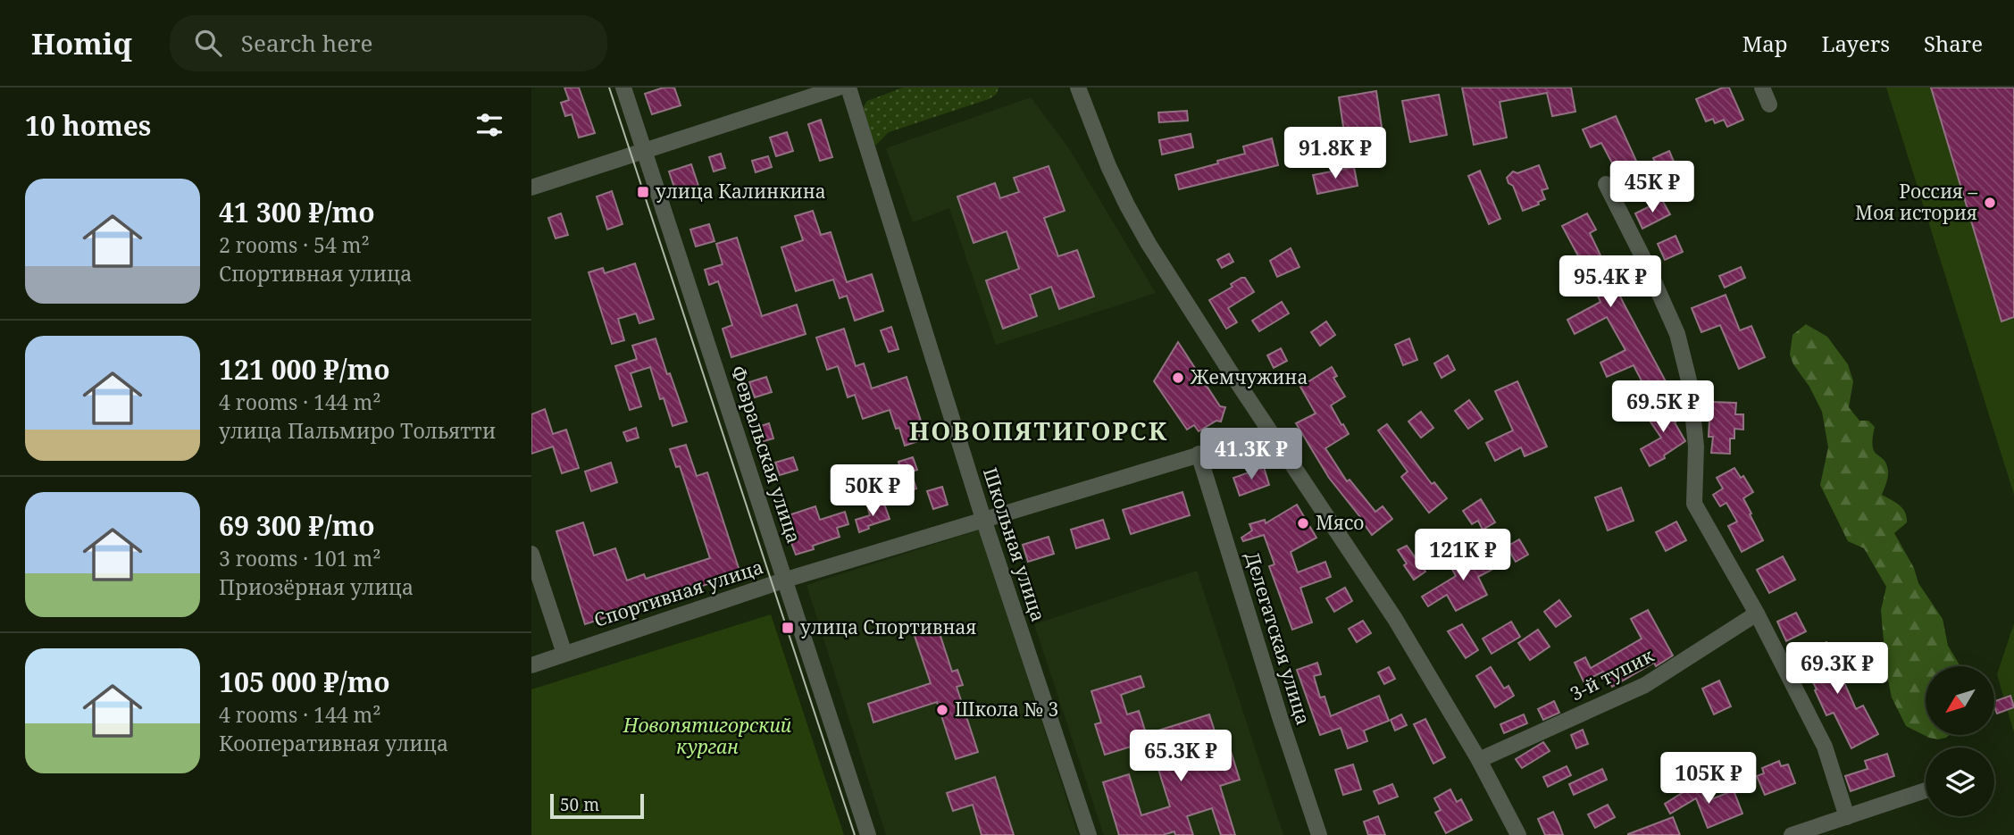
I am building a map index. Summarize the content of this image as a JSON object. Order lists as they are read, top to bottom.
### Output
{
  "streets": {
    "street": [
      "Февральская улица",
      "Школьная улица",
      "Спортивная улица",
      "Делегатская улица",
      "3-й тупик"
    ]
  },
  "crossings": [
    ["Февральская улица", "Спортивная улица"],
    ["Школьная улица", "Спортивная улица"],
    ["Спортивная улица", "Делегатская улица"]
  ],
  "districts": ["НОВОПЯТИГОРСК"],
  "parks": ["Новопятигорский курган"],
  "places": {
    "transit": ["улица Калинкина", "улица Спортивная"],
    "other": [
      "Россия – Моя история",
      "Жемчужина",
      "Мясо",
      "Школа № 3"
    ]
  },
  "scale_bar": "50 m",
  "north": "bottom left",
  "page": {
    "header": "Homiq",
    "search": "Search here",
    "nav": ["Map", "Layers", "Share"],
    "heading": "10 homes",
    "price": [
      "91.8K ₽",
      "45K ₽",
      "95.4K ₽",
      "69.5K ₽",
      "41.3K ₽",
      "50K ₽",
      "121K ₽",
      "69.3K ₽",
      "65.3K ₽",
      "105K ₽"
    ],
    "list": [
      {
        "name": "41 300 ₽/mo",
        "note": "2 rooms · 54 m² · Спортивная улица"
      },
      {
        "name": "121 000 ₽/mo",
        "note": "4 rooms · 144 m² · улица Пальмиро Тольятти"
      },
      {
        "name": "69 300 ₽/mo",
        "note": "3 rooms · 101 m² · Приозёрная улица"
      },
      {
        "name": "105 000 ₽/mo",
        "note": "4 rooms · 144 m² · Кооперативная улица"
      }
    ],
    "scale": "50 m"
  }
}
